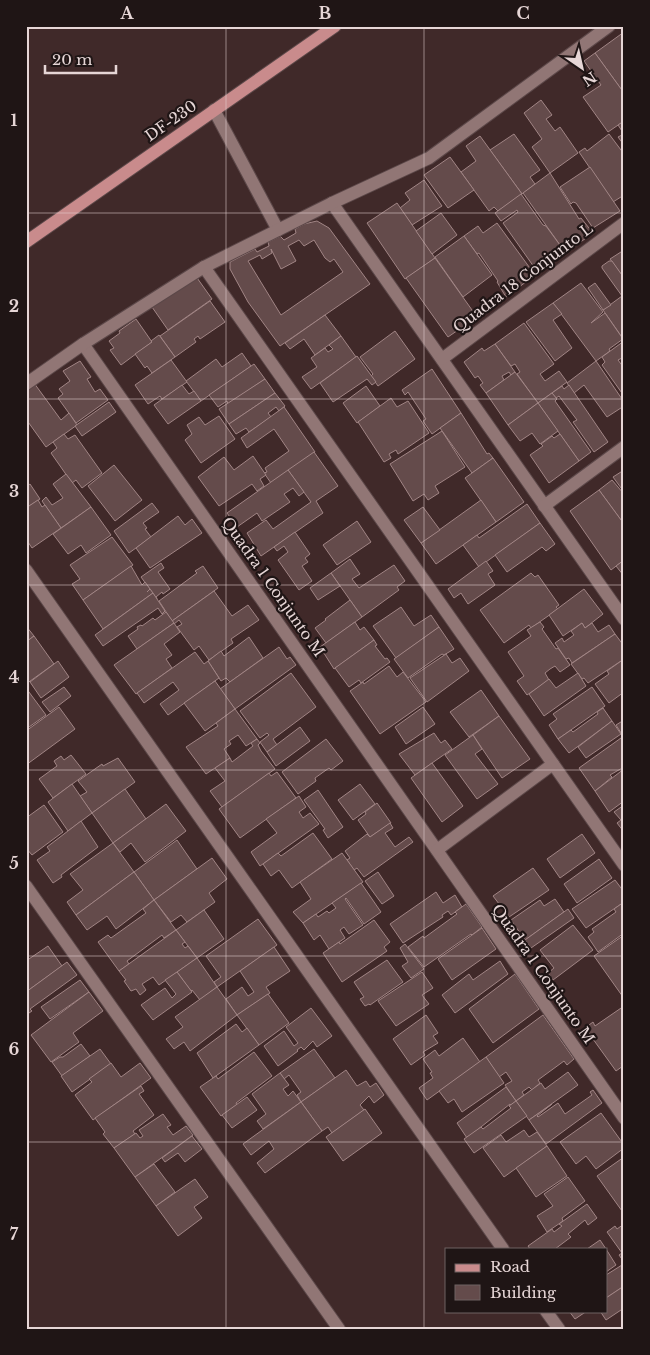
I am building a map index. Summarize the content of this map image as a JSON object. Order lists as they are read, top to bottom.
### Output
{
  "streets": {
    "main road": ["DF-230"],
    "street": ["Quadra 18 Conjunto L", "Quadra 1 Conjunto M"]
  },
  "legend": ["Road", "Building"],
  "scale_bar": "20 m",
  "north": "bottom right",
  "grid": {
    "columns": ["A", "B", "C"],
    "rows": [
      "1",
      "2",
      "3",
      "4",
      "5",
      "6",
      "7"
    ]
  }
}
